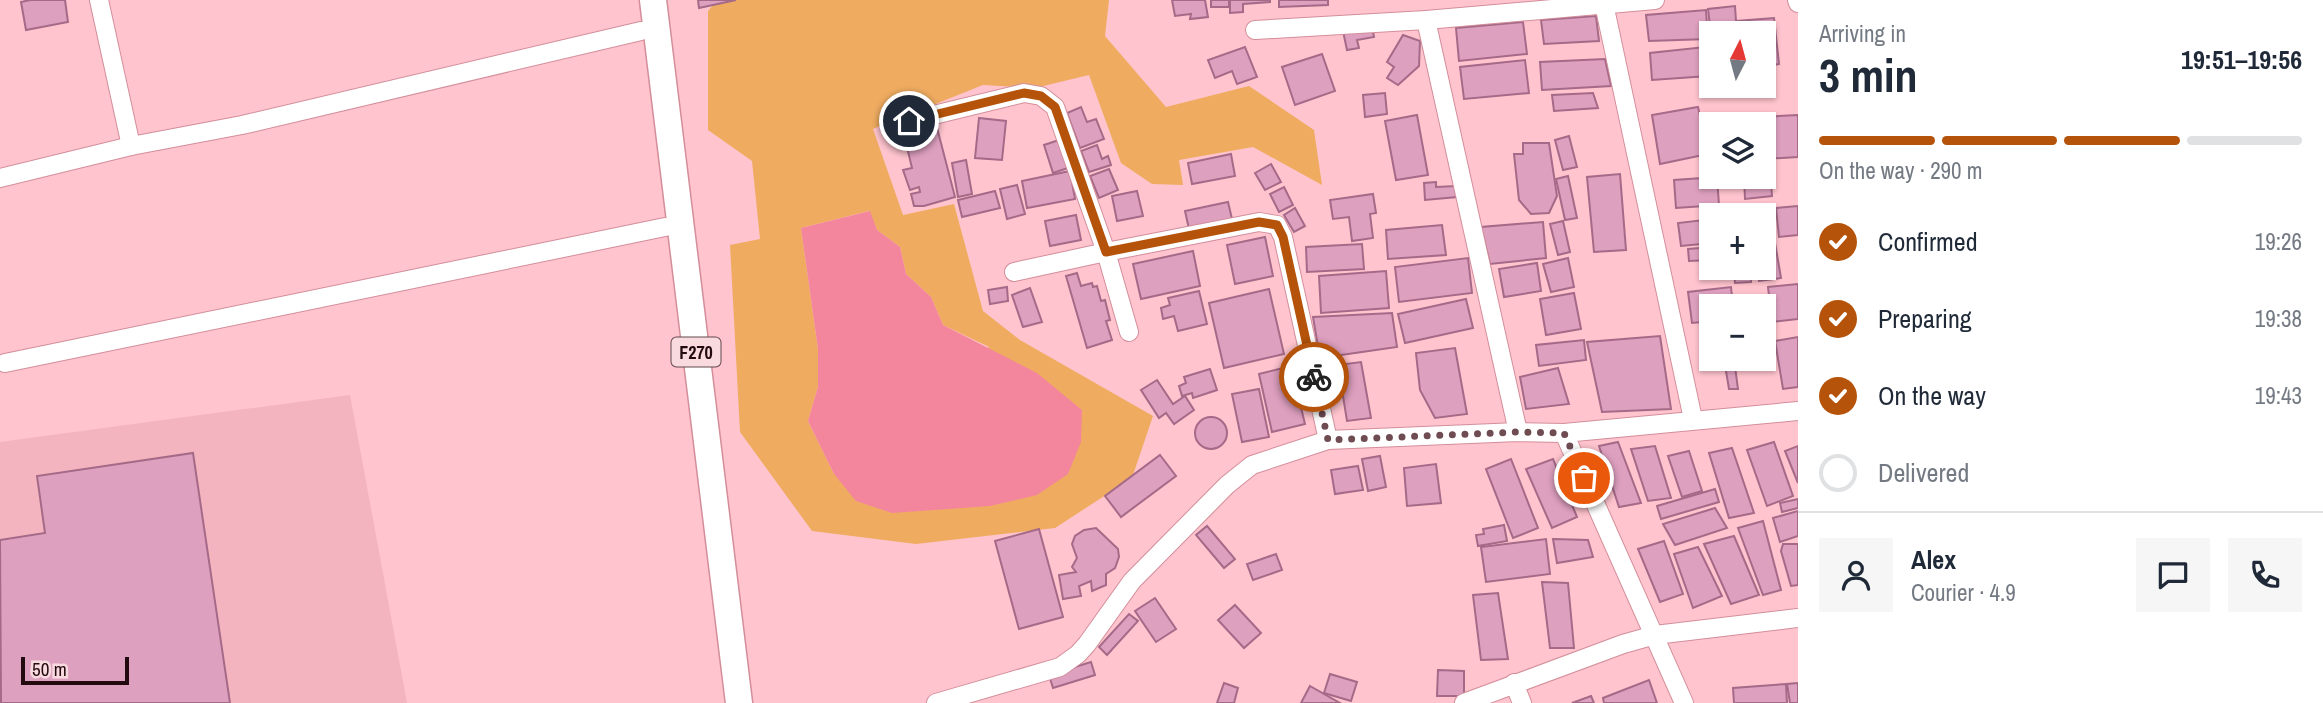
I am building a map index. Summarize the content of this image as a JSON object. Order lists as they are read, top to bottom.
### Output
{
  "streets": {
    "main road": ["F270"]
  },
  "scale_bar": "50 m",
  "north": "top",
  "page": {
    "heading": ["3 min", "Arriving in", "19:51–19:56"],
    "panel": ["Alex", "Courier · 4.9"],
    "map_buttons": ["+", "−"],
    "bar": "On the way · 290 m",
    "list": [
      ["Confirmed", "19:26"],
      ["Preparing", "19:38"],
      ["On the way", "19:43"],
      "Delivered"
    ],
    "scale": "50 m"
  }
}
